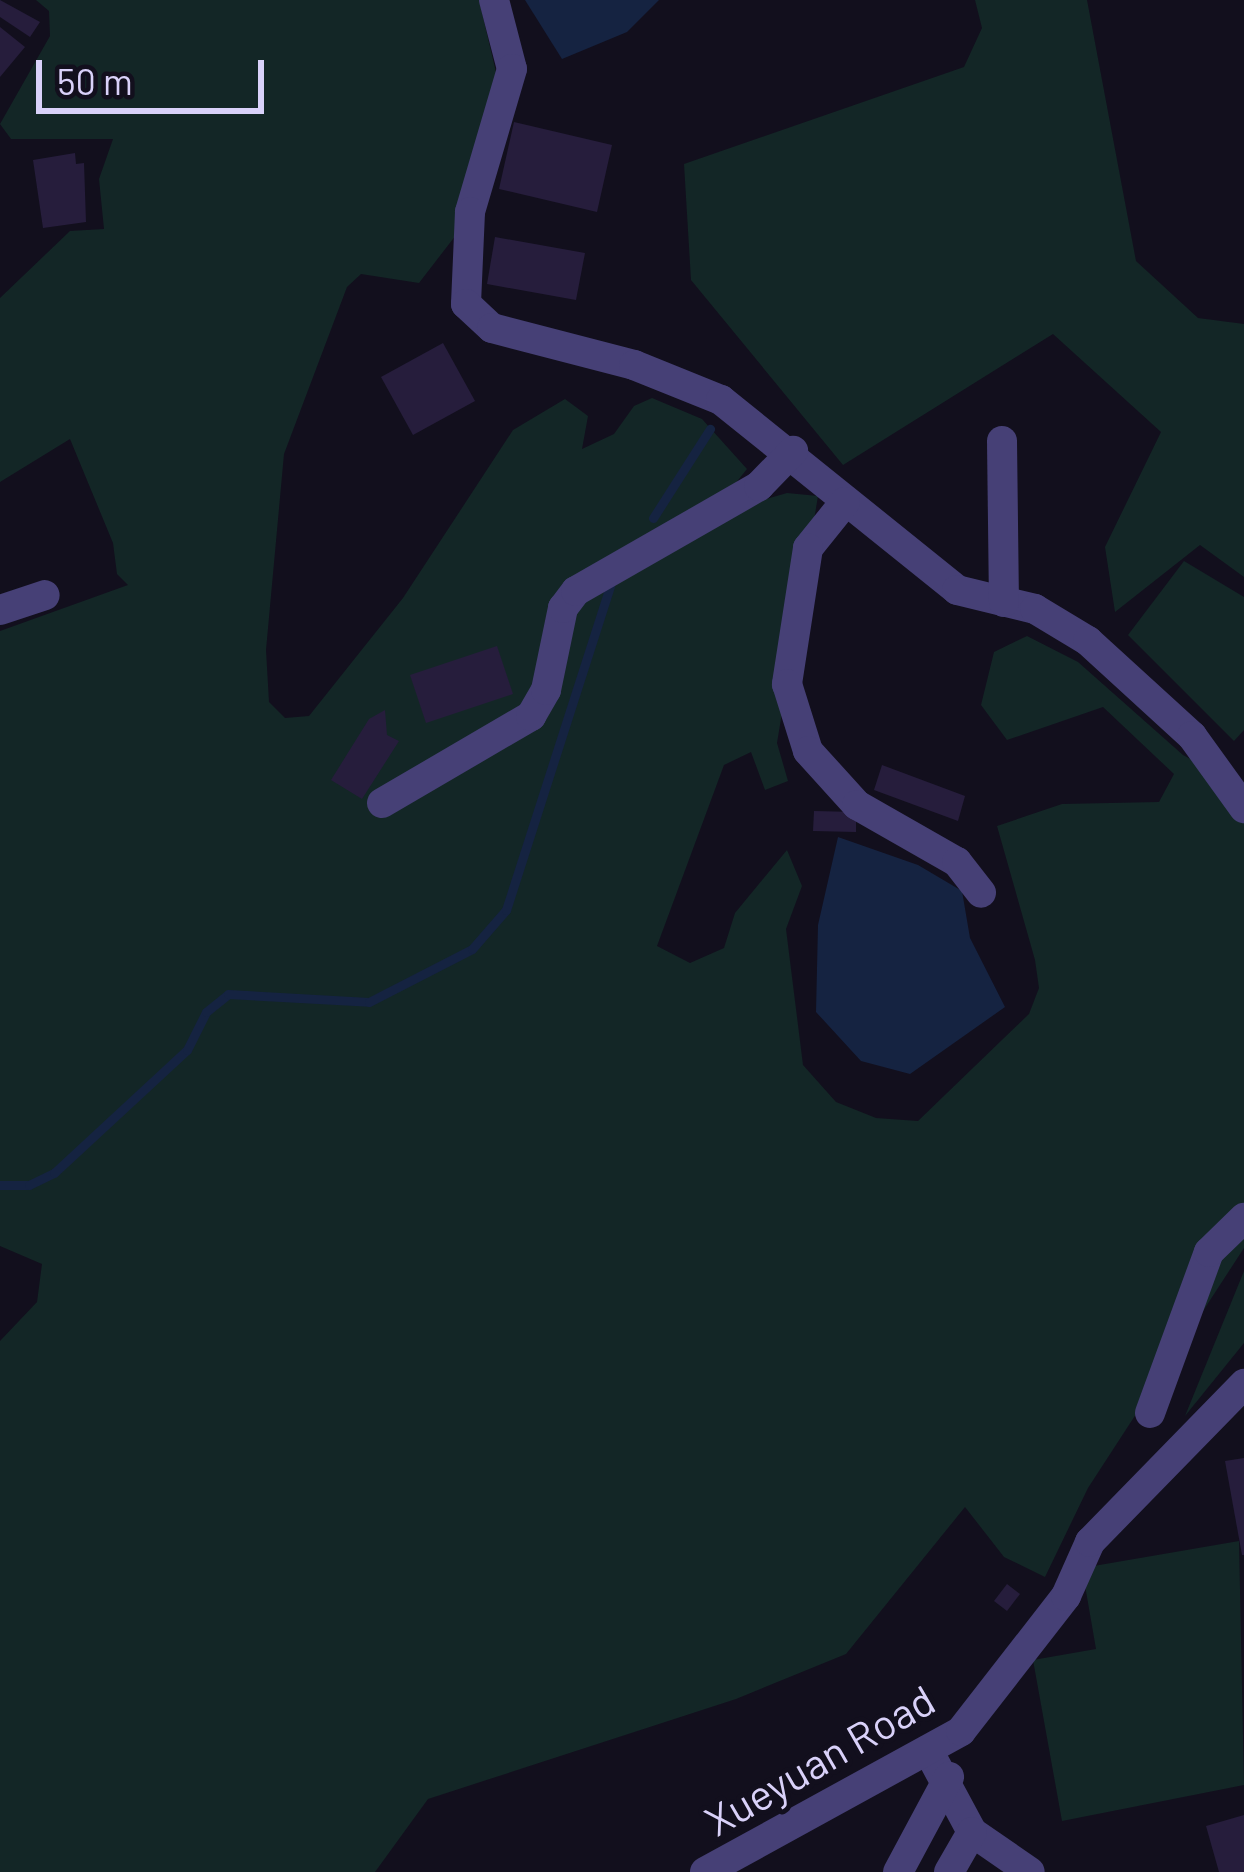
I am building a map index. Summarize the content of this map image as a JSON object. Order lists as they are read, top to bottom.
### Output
{
  "streets": {
    "street": ["Xueyuan Road"]
  },
  "scale_bar": "50 m"
}
